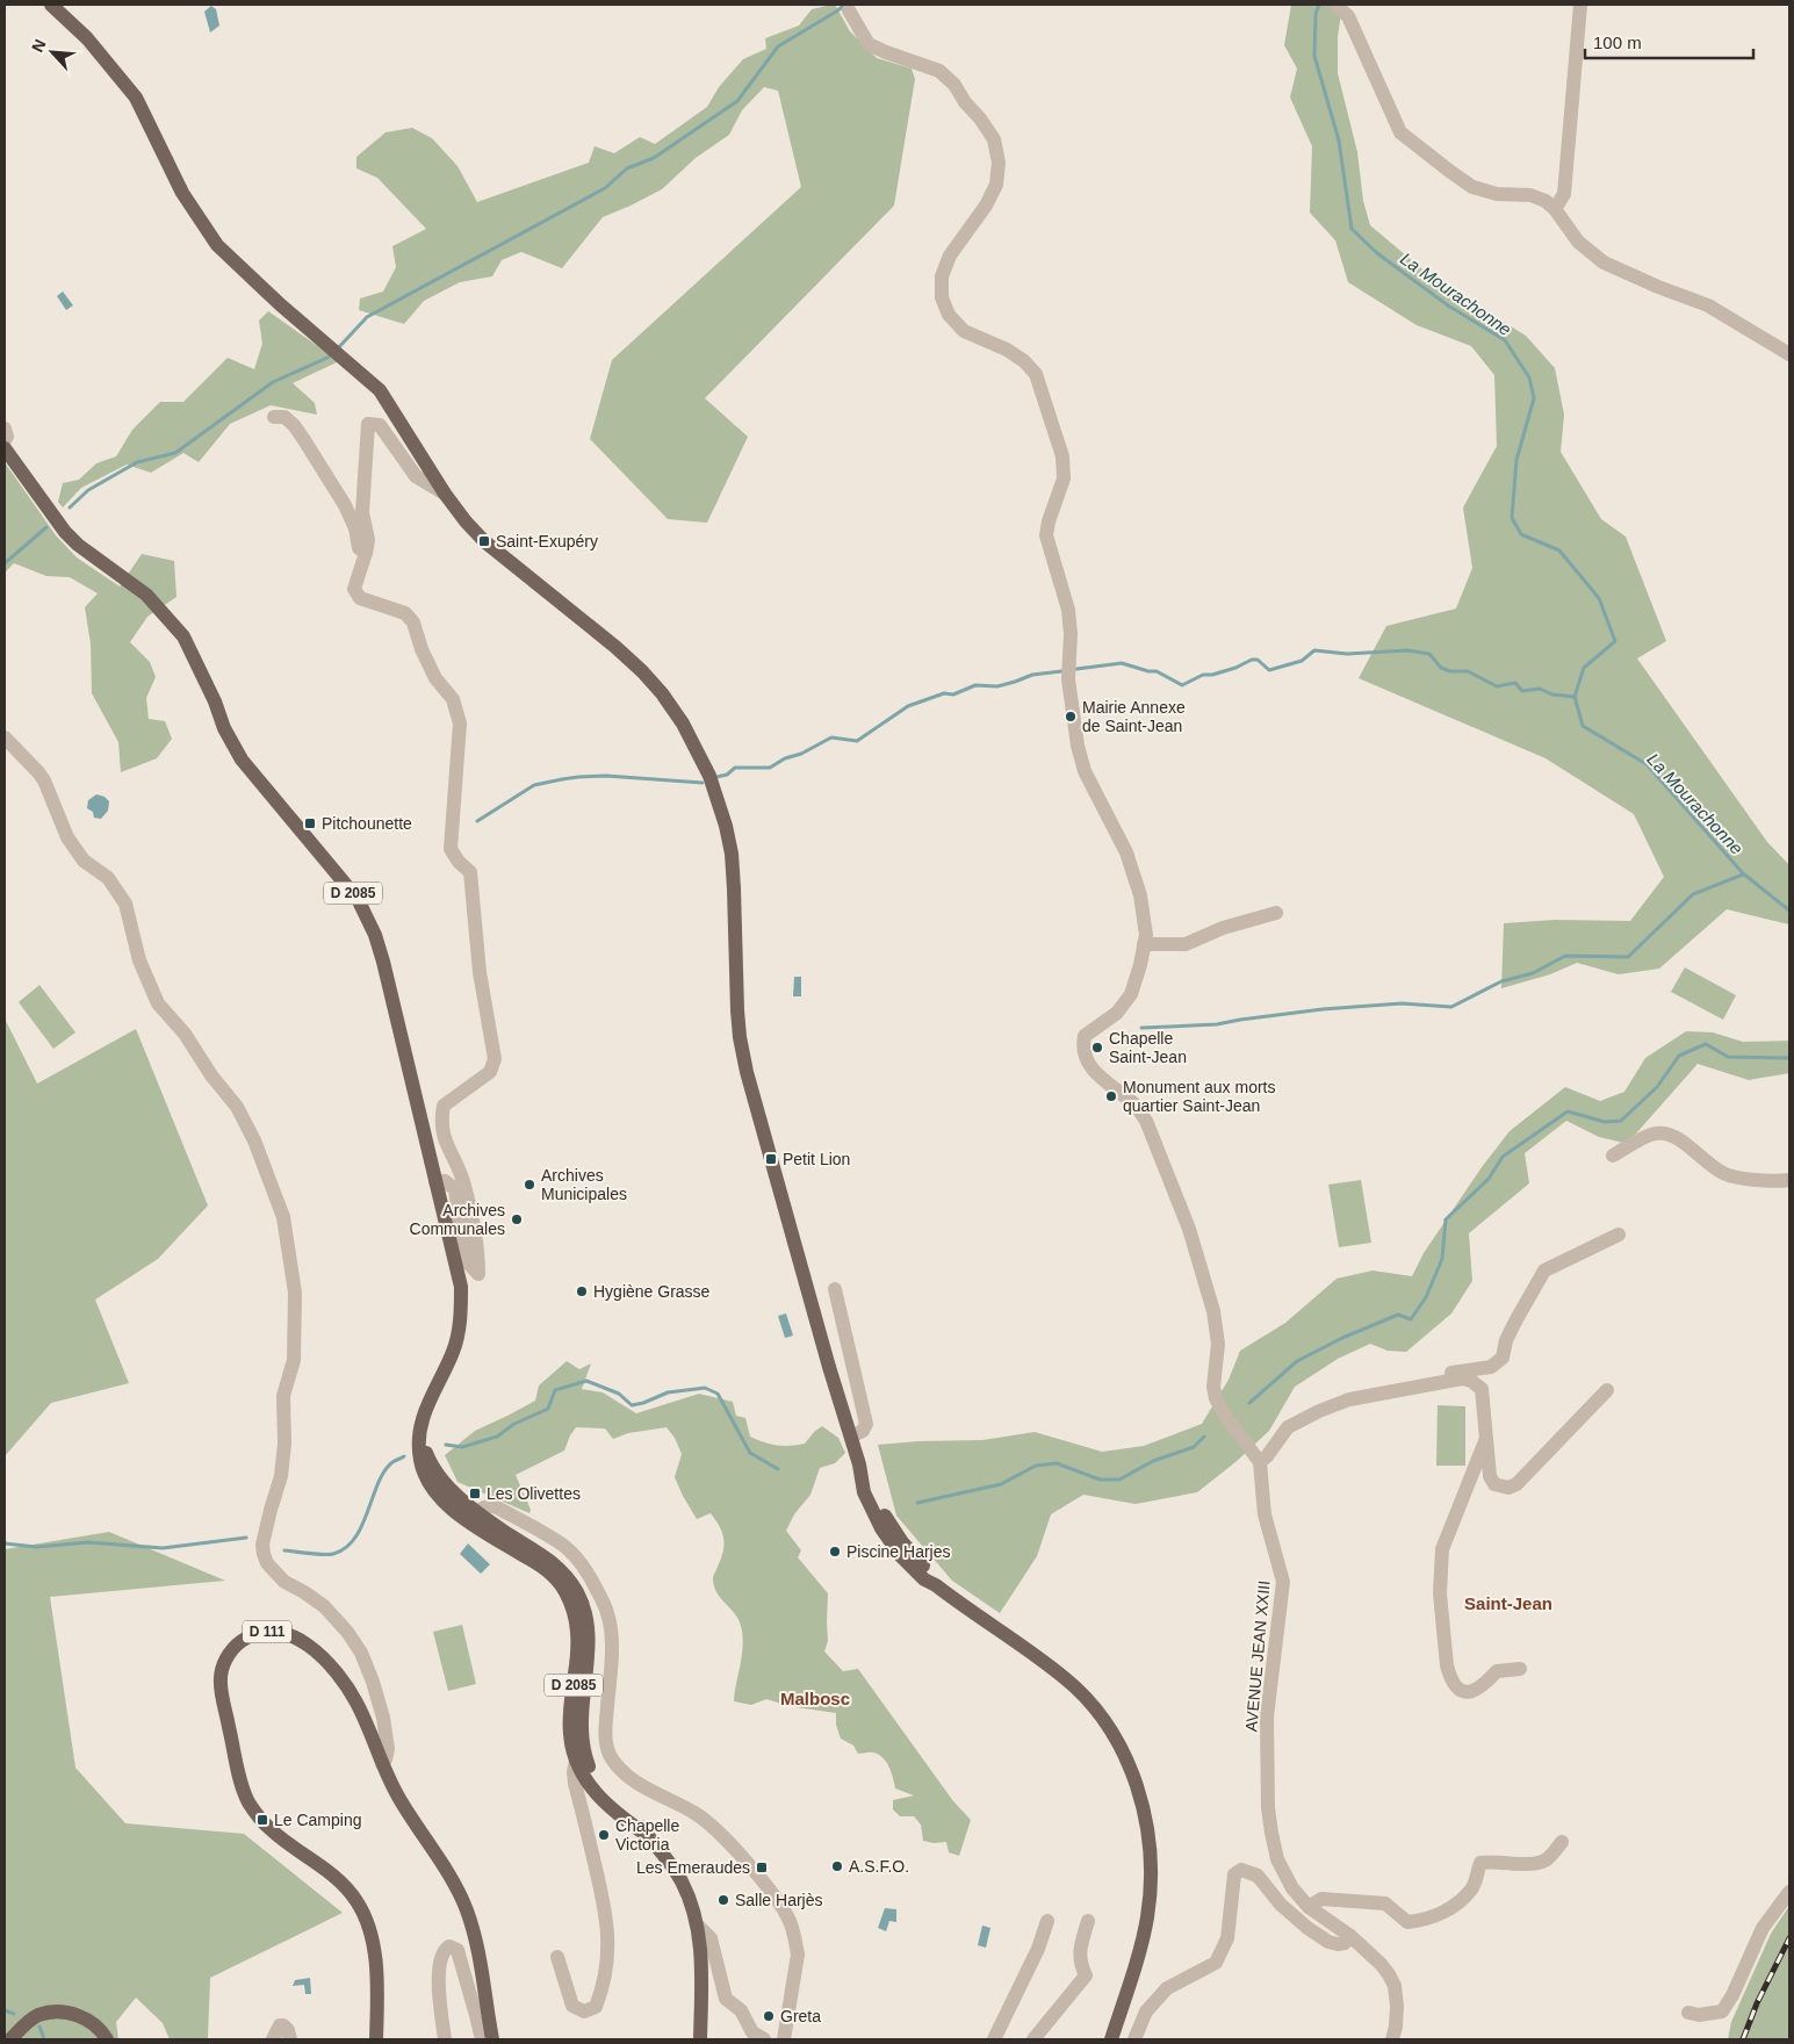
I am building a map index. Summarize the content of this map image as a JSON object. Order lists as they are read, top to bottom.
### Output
{
  "streets": {
    "main road": ["D 2085", "D 111"],
    "street": ["AVENUE JEAN XXIII"]
  },
  "districts": ["Saint-Jean", "Malbosc"],
  "water": ["La Mourachonne"],
  "places": {
    "transit": [
      "Saint-Exupéry",
      "Pitchounette",
      "Petit Lion",
      "Les Olivettes",
      "Le Camping",
      "Les Emeraudes"
    ],
    "other": [
      "Mairie Annexe de Saint-Jean",
      "Chapelle Saint-Jean",
      "Monument aux morts quartier Saint-Jean",
      "Archives Municipales",
      "Archives Communales",
      "Hygiène Grasse",
      "Piscine Harjes",
      "Chapelle Victoria",
      "A.S.F.O.",
      "Salle Harjès",
      "Greta"
    ]
  },
  "scale_bar": "100 m",
  "north": "top left"
}
